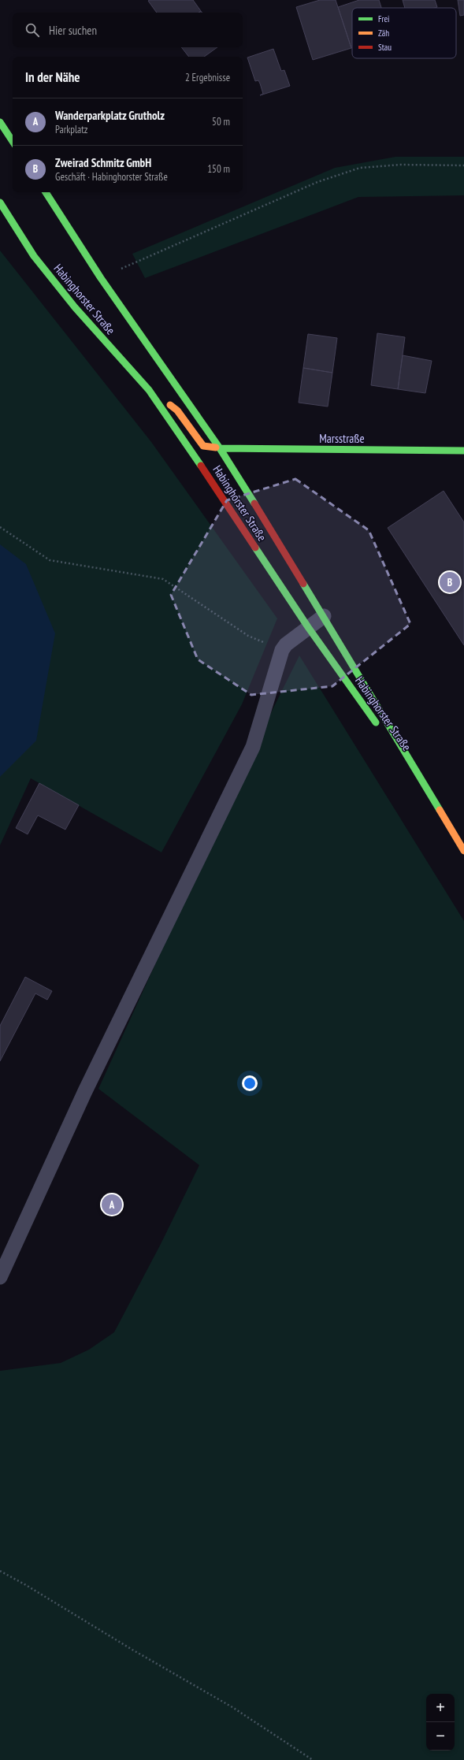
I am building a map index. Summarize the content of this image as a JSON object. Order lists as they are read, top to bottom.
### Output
{
  "streets": {
    "main road": ["Habinghorster Straße", "Marsstraße"]
  },
  "crossings": [
    ["Habinghorster Straße", "Marsstraße"]
  ],
  "legend": ["Frei", "Zäh", "Stau"],
  "page": {
    "search": "Hier suchen",
    "heading": ["In der Nähe", "2 Ergebnisse"],
    "list": [
      {
        "mark": "A",
        "name": "Wanderparkplatz Grutholz",
        "note": "Parkplatz",
        "value": "50 m"
      },
      {
        "mark": "B",
        "name": "Zweirad Schmitz GmbH",
        "note": "Geschäft · Habinghorster Straße",
        "value": "150 m"
      }
    ],
    "pins": ["B", "A"],
    "map_buttons": ["+", "−"]
  }
}
